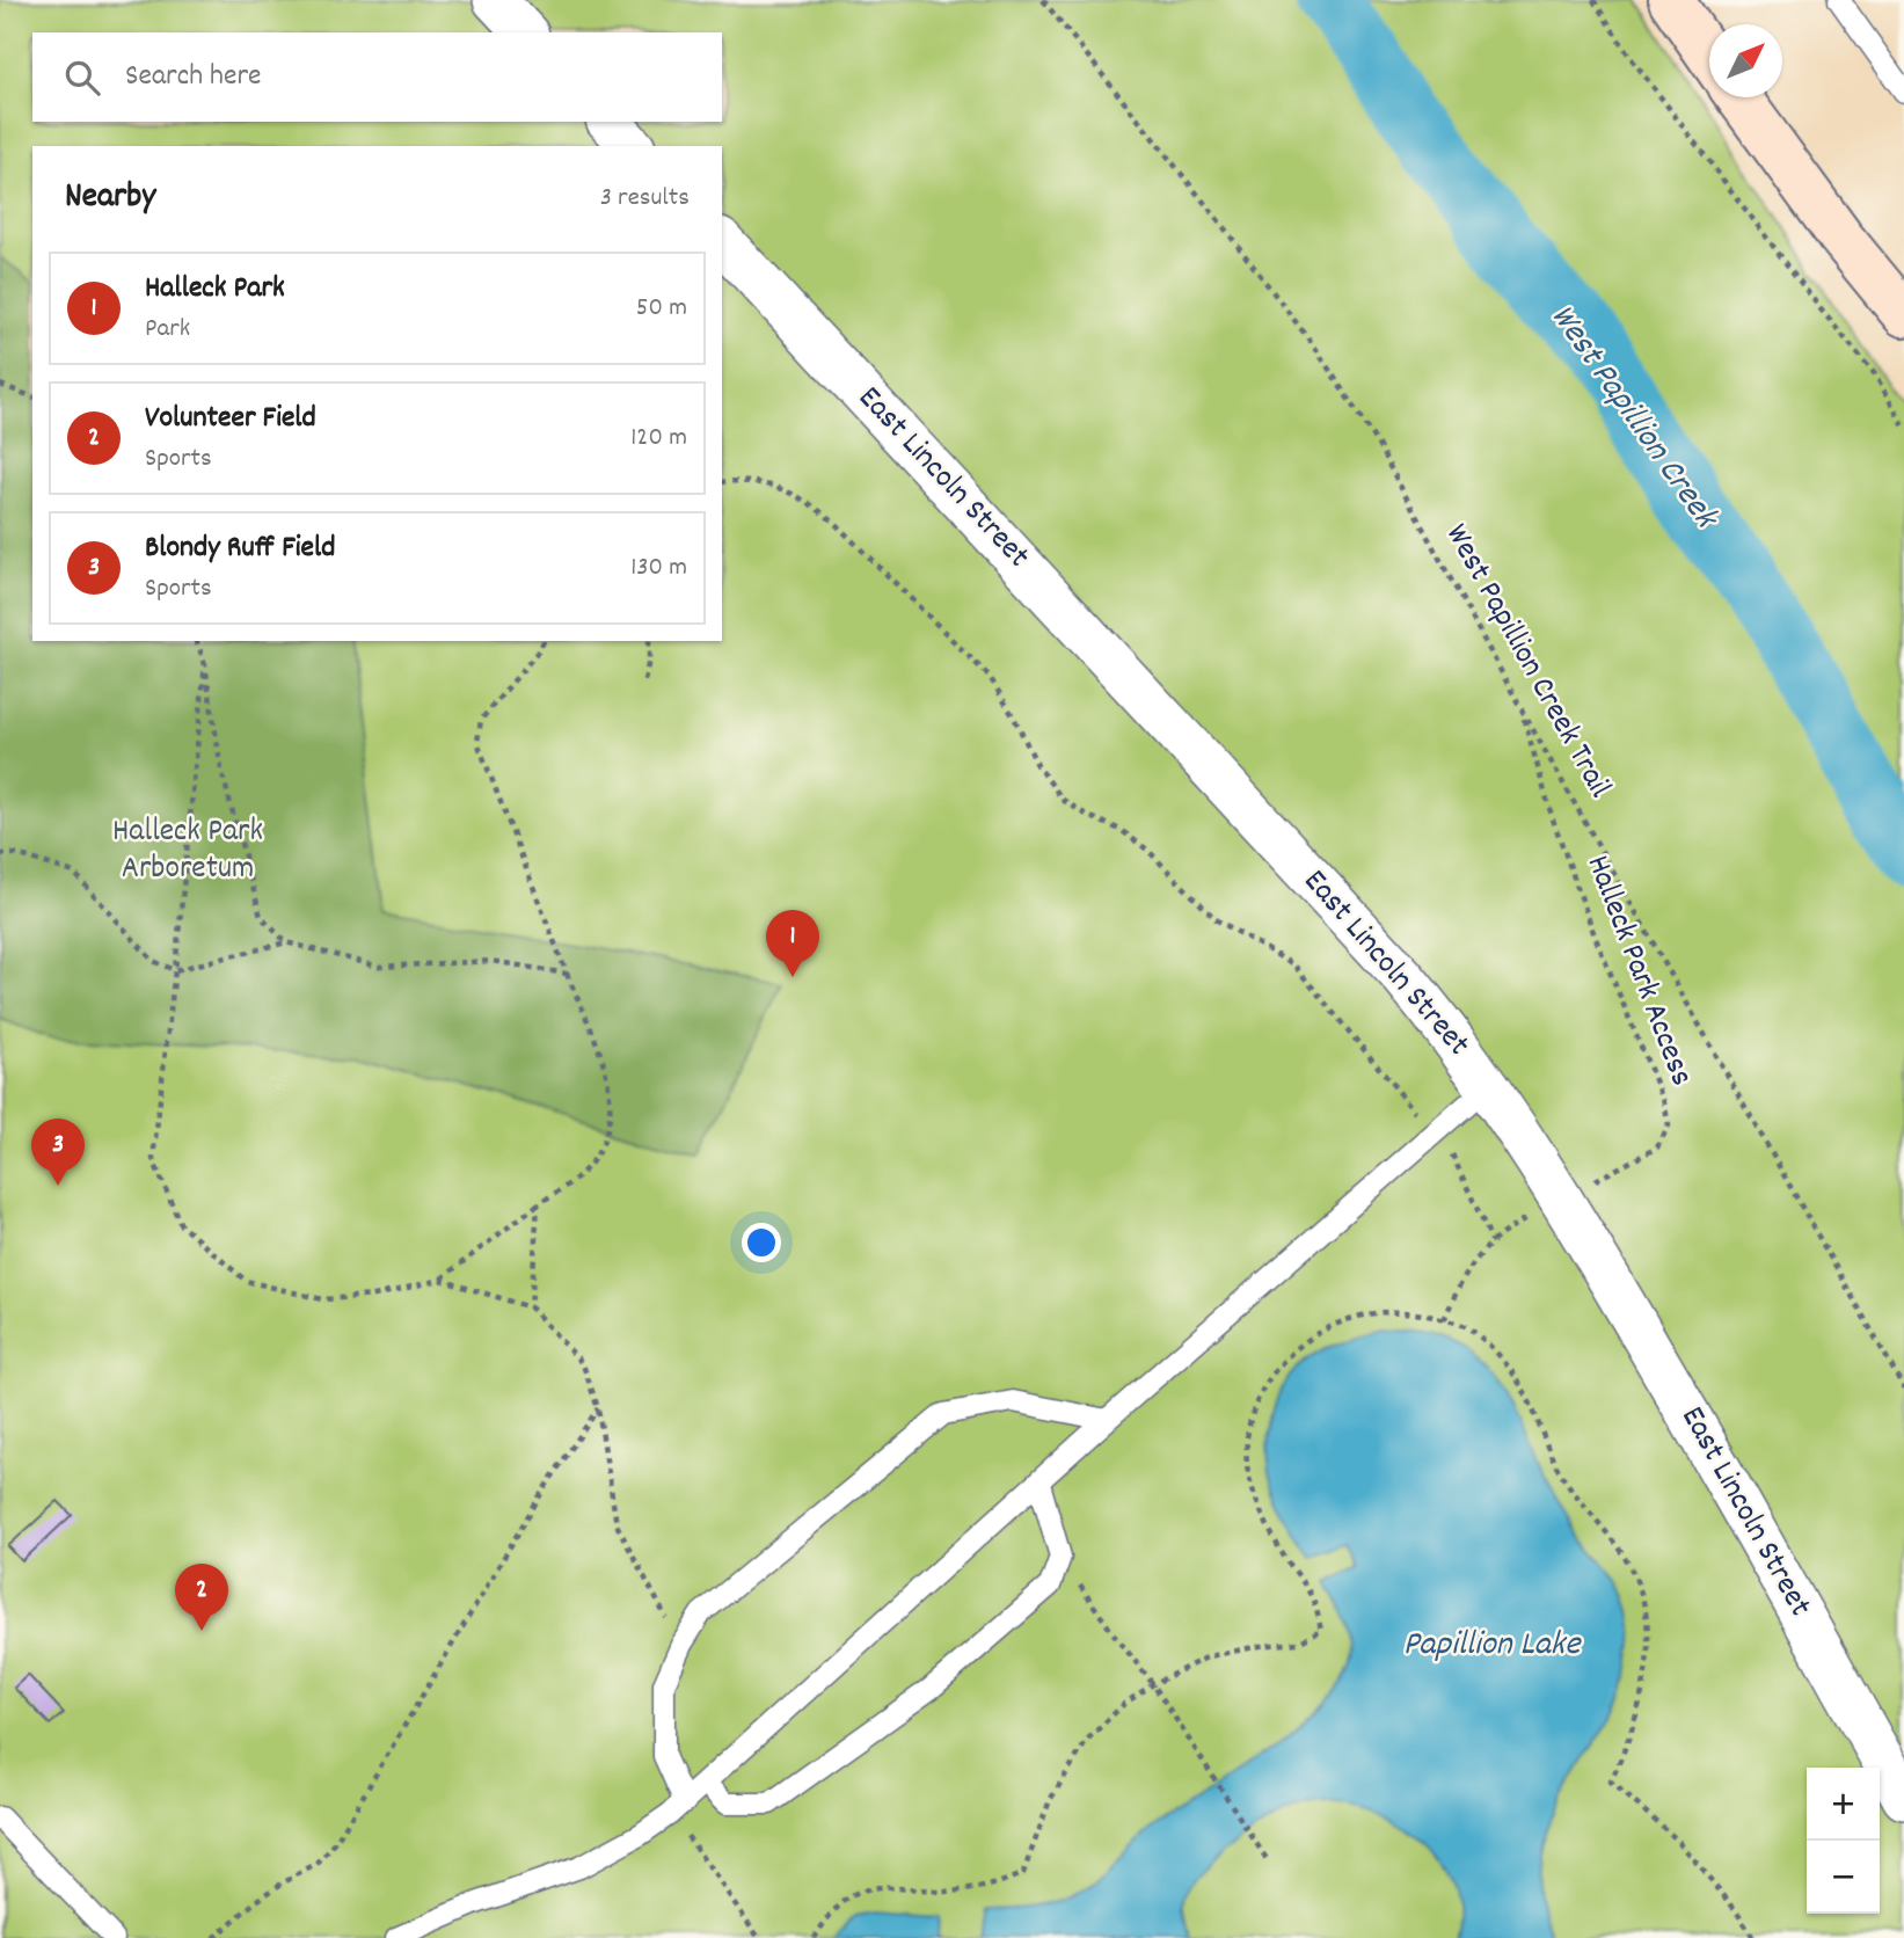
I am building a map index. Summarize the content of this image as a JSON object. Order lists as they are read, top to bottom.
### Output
{
  "streets": {
    "street": ["East Lincoln Street"],
    "path": ["West Papillion Creek Trail", "Halleck Park Access"]
  },
  "crossings": [
    ["East Lincoln Street", "Halleck Park Access"],
    ["West Papillion Creek Trail", "Halleck Park Access"]
  ],
  "water": ["West Papillion Creek", "Papillion Lake"],
  "parks": ["Halleck Park Arboretum"],
  "north": "top right",
  "page": {
    "search": "Search here",
    "heading": ["Nearby", "3 results"],
    "list": [
      {
        "mark": "1",
        "name": "Halleck Park",
        "note": "Park",
        "value": "50 m"
      },
      {
        "mark": "2",
        "name": "Volunteer Field",
        "note": "Sports",
        "value": "120 m"
      },
      {
        "mark": "3",
        "name": "Blondy Ruff Field",
        "note": "Sports",
        "value": "130 m"
      }
    ],
    "pins": ["1", "3", "2"],
    "map_buttons": ["+", "−"]
  }
}
